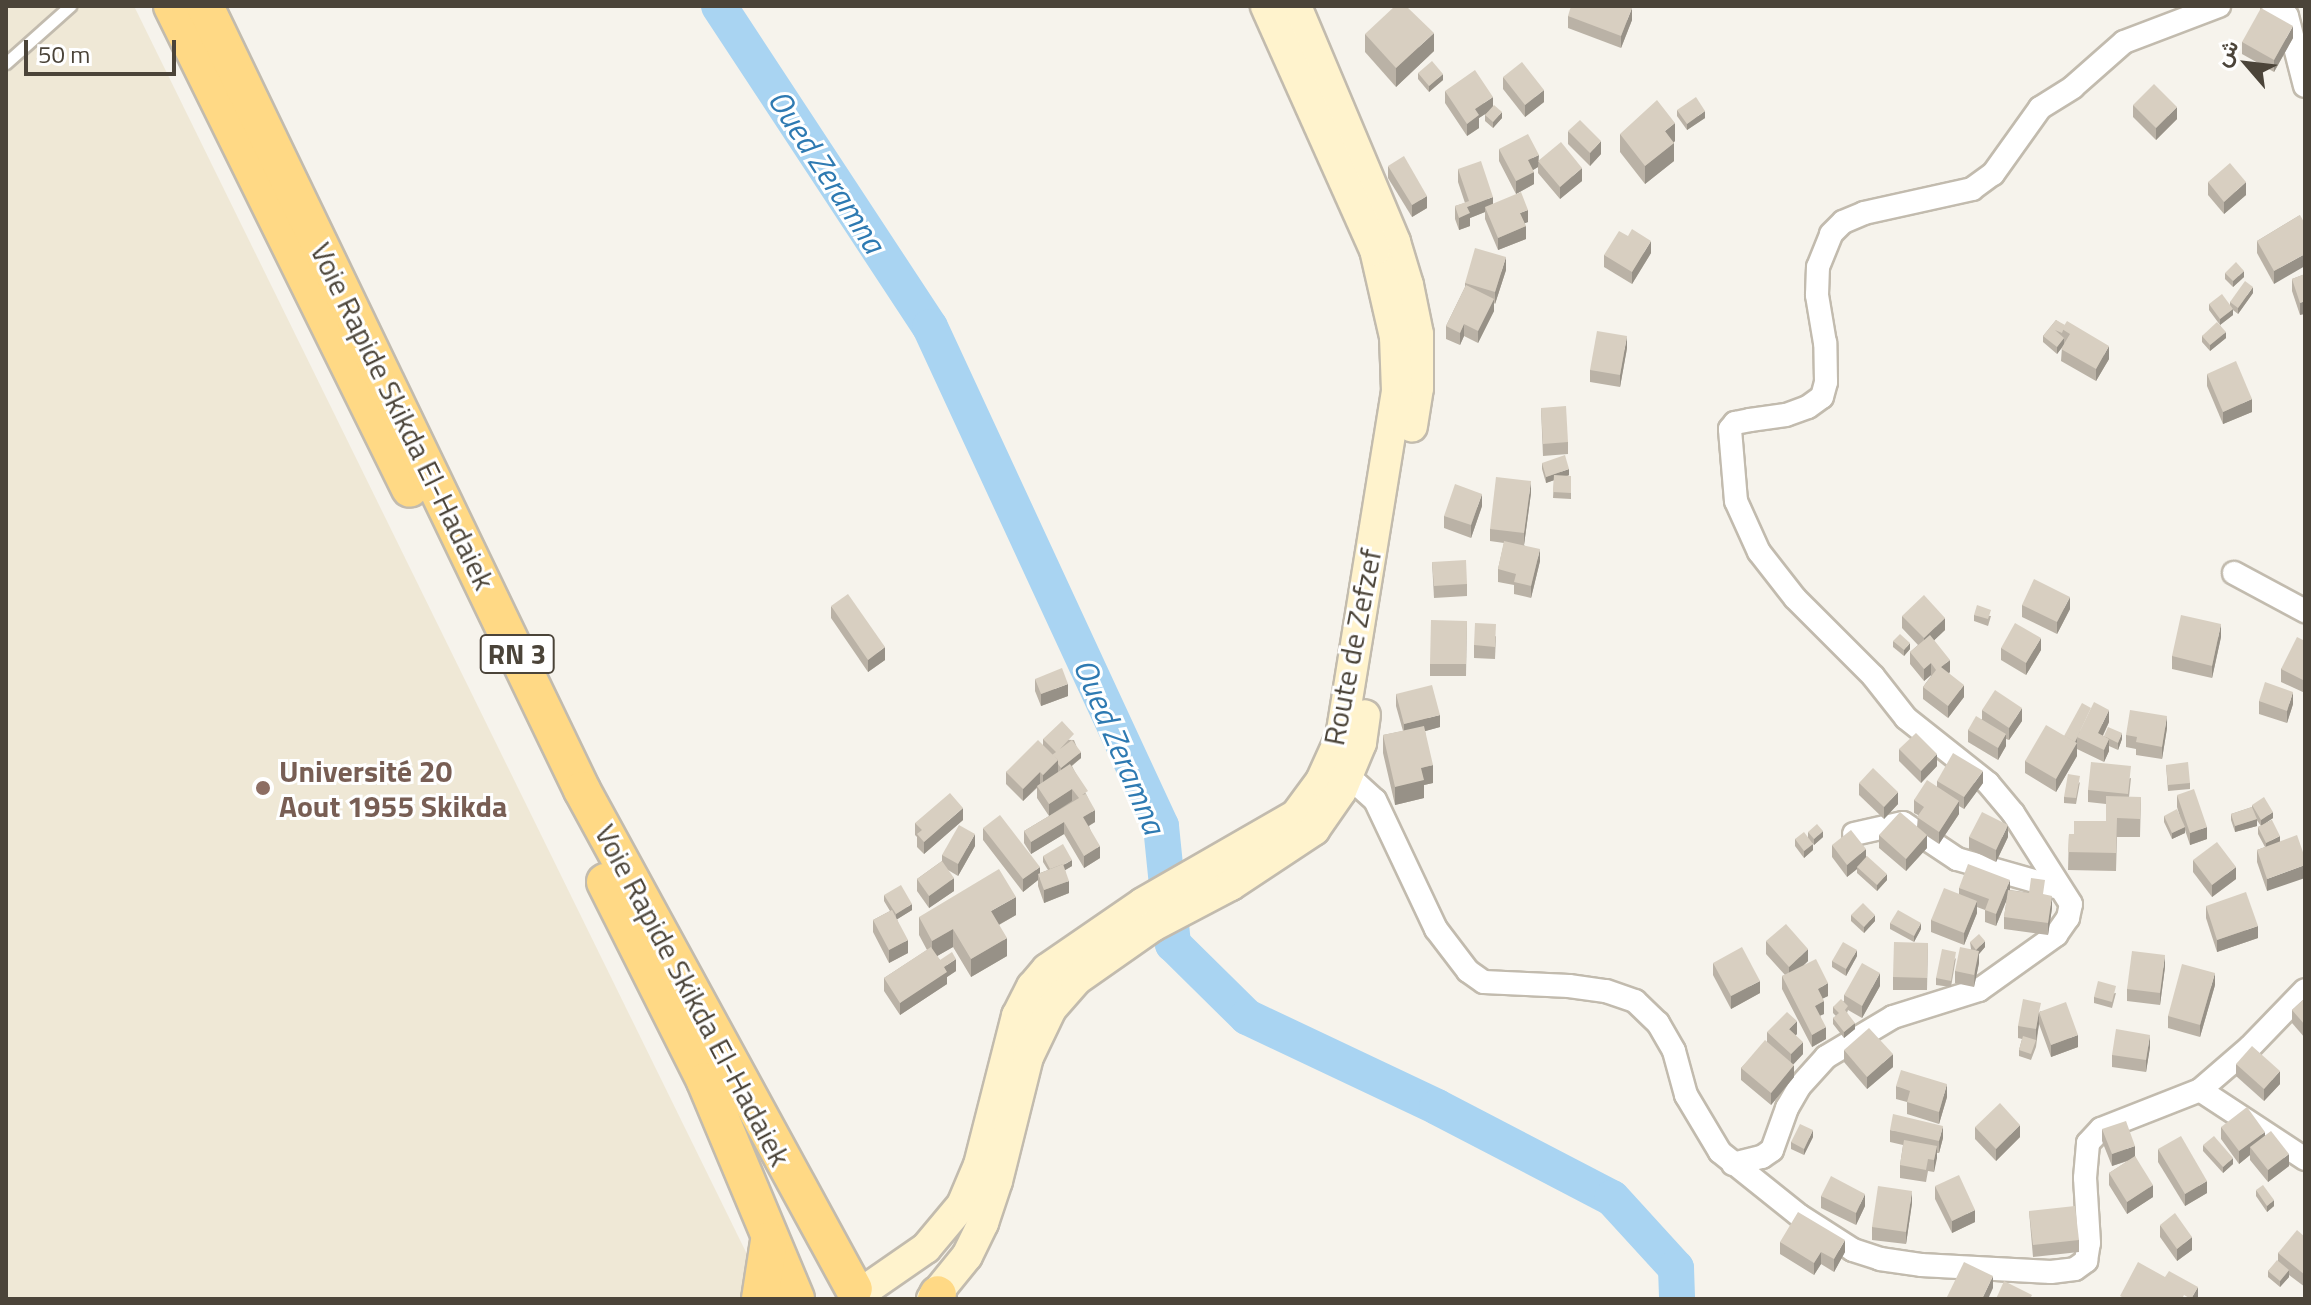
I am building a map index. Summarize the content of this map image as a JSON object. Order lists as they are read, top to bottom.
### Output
{
  "streets": {
    "highway": ["Voie Rapide Skikda El-Hadaiek", "RN 3"],
    "main road": ["Route de Zefzef"]
  },
  "crossings": [
    ["Voie Rapide Skikda El-Hadaiek", "Route de Zefzef"]
  ],
  "water": ["Oued Zeramna"],
  "places": ["Université 20 Aout 1955 Skikda"],
  "scale_bar": "50 m",
  "north": "top left"
}
